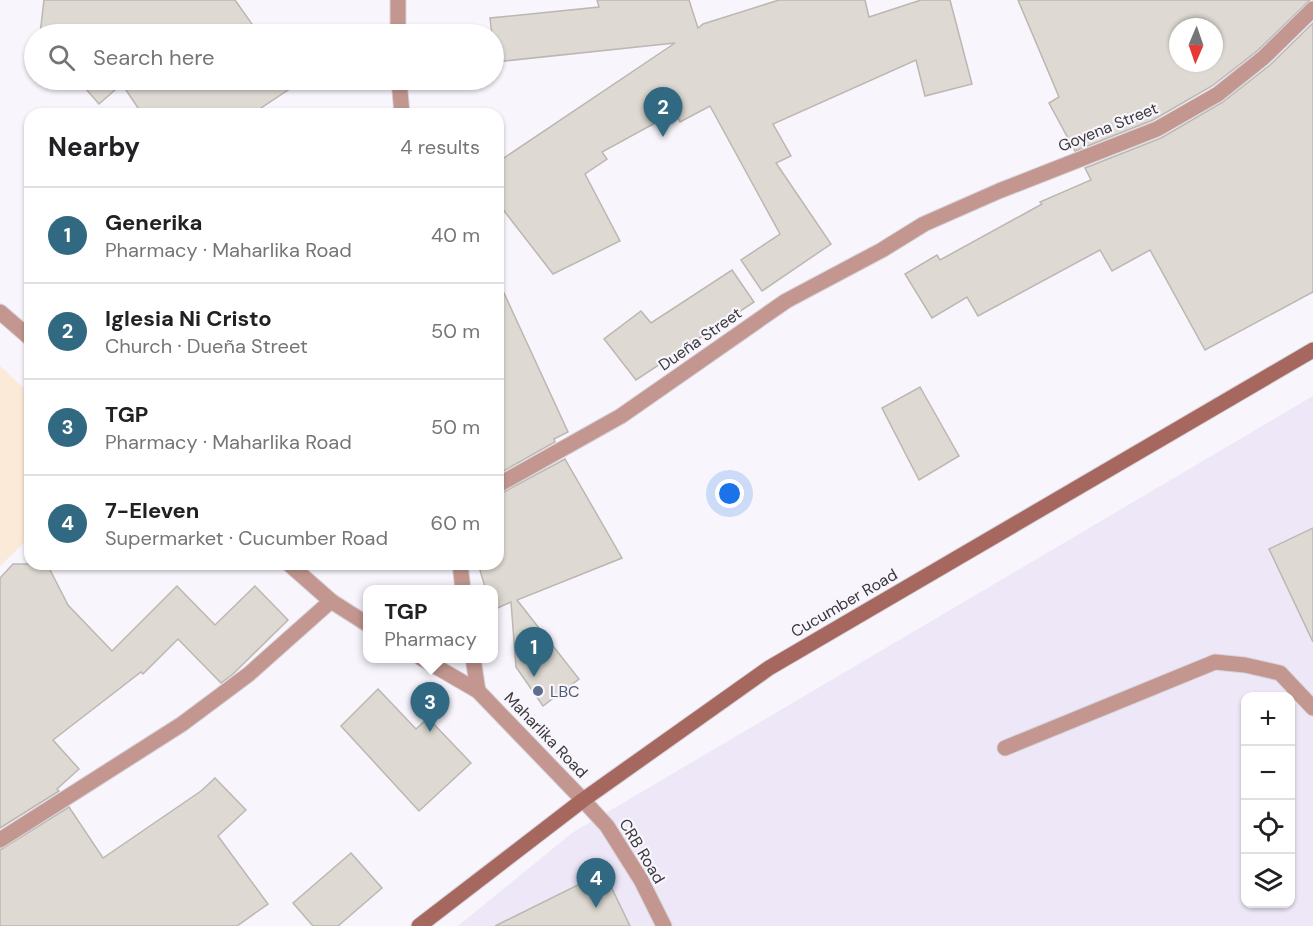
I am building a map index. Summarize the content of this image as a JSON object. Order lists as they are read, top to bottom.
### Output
{
  "streets": {
    "main road": ["Cucumber Road"],
    "street": [
      "Goyena Street",
      "Dueña Street",
      "Maharlika Road",
      "CRB Road"
    ]
  },
  "crossings": [
    ["Goyena Street", "Dueña Street"],
    ["Cucumber Road", "Maharlika Road"],
    ["Cucumber Road", "CRB Road"],
    ["Maharlika Road", "CRB Road"]
  ],
  "places": ["LBC"],
  "north": "bottom",
  "page": {
    "search": "Search here",
    "pins": [
      "2",
      "1",
      "3",
      "4"
    ],
    "heading": ["Nearby", "4 results"],
    "list": [
      {
        "mark": "1",
        "name": "Generika",
        "note": "Pharmacy · Maharlika Road",
        "value": "40 m"
      },
      {
        "mark": "2",
        "name": "Iglesia Ni Cristo",
        "note": "Church · Dueña Street",
        "value": "50 m"
      },
      {
        "mark": "3",
        "name": "TGP",
        "note": "Pharmacy · Maharlika Road",
        "value": "50 m"
      },
      {
        "mark": "4",
        "name": "7-Eleven",
        "note": "Supermarket · Cucumber Road",
        "value": "60 m"
      }
    ],
    "popup": ["TGP", "Pharmacy"],
    "map_buttons": ["+", "−"]
  }
}
